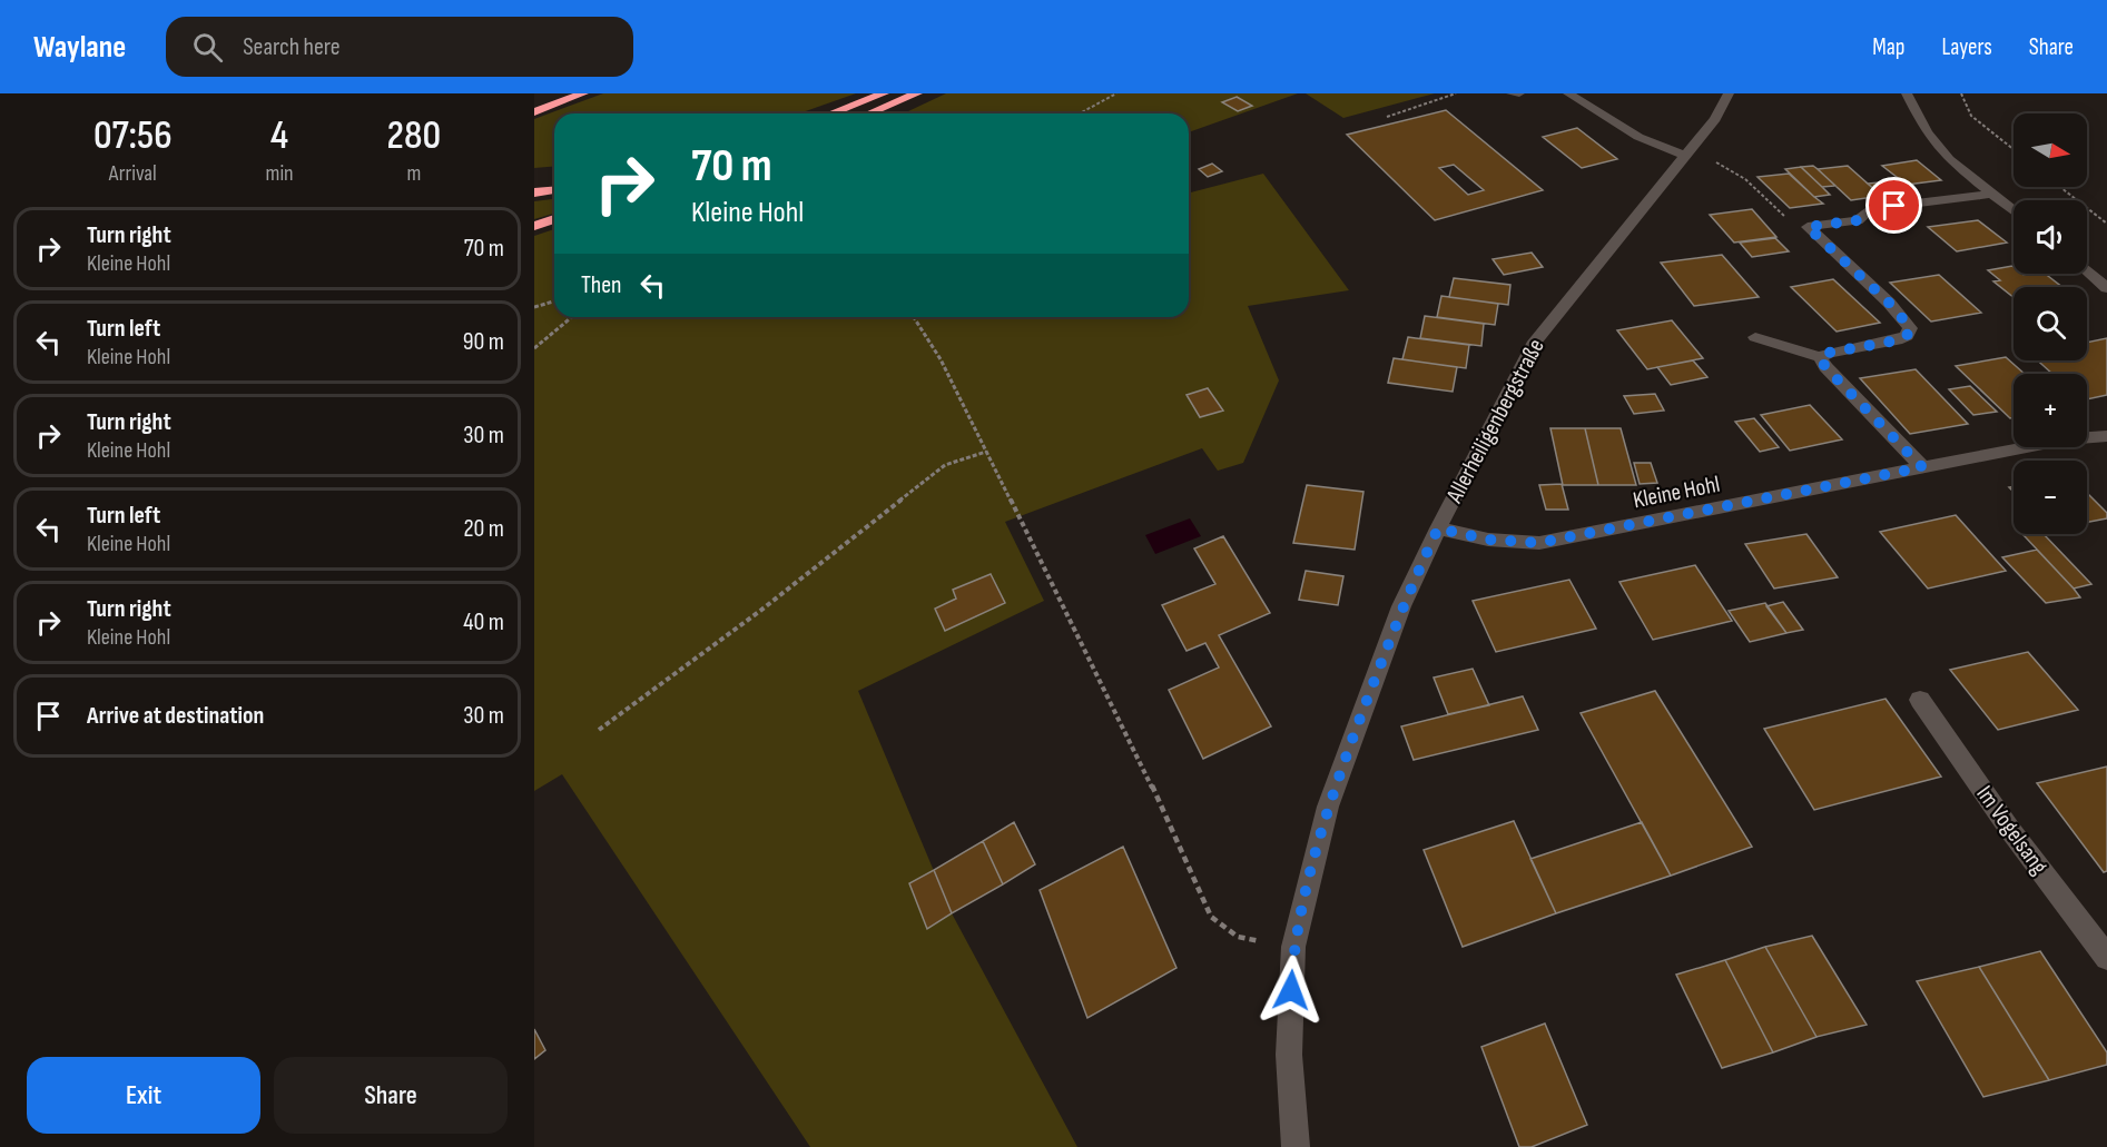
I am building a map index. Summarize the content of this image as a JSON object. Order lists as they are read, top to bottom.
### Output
{
  "streets": {
    "street": ["Allerheiligenbergstraße", "Kleine Hohl", "Im Vogelsang"]
  },
  "crossings": [
    ["Allerheiligenbergstraße", "Kleine Hohl"]
  ],
  "north": "right",
  "page": {
    "header": "Waylane",
    "search": "Search here",
    "nav": ["Map", "Layers", "Share"],
    "eta": [
      "07:56",
      "Arrival",
      "4",
      "min",
      "280",
      "m"
    ],
    "map_buttons": ["+", "−"],
    "turn": ["70 m", "Kleine Hohl"],
    "list": [
      {
        "name": "Turn right",
        "note": "Kleine Hohl",
        "value": "70 m"
      },
      {
        "name": "Turn left",
        "note": "Kleine Hohl",
        "value": "90 m"
      },
      {
        "name": "Turn right",
        "note": "Kleine Hohl",
        "value": "30 m"
      },
      {
        "name": "Turn left",
        "note": "Kleine Hohl",
        "value": "20 m"
      },
      {
        "name": "Turn right",
        "note": "Kleine Hohl",
        "value": "40 m"
      },
      {
        "name": "Arrive at destination",
        "value": "30 m"
      }
    ],
    "then": "Then",
    "buttons": ["Exit", "Share"]
  }
}
